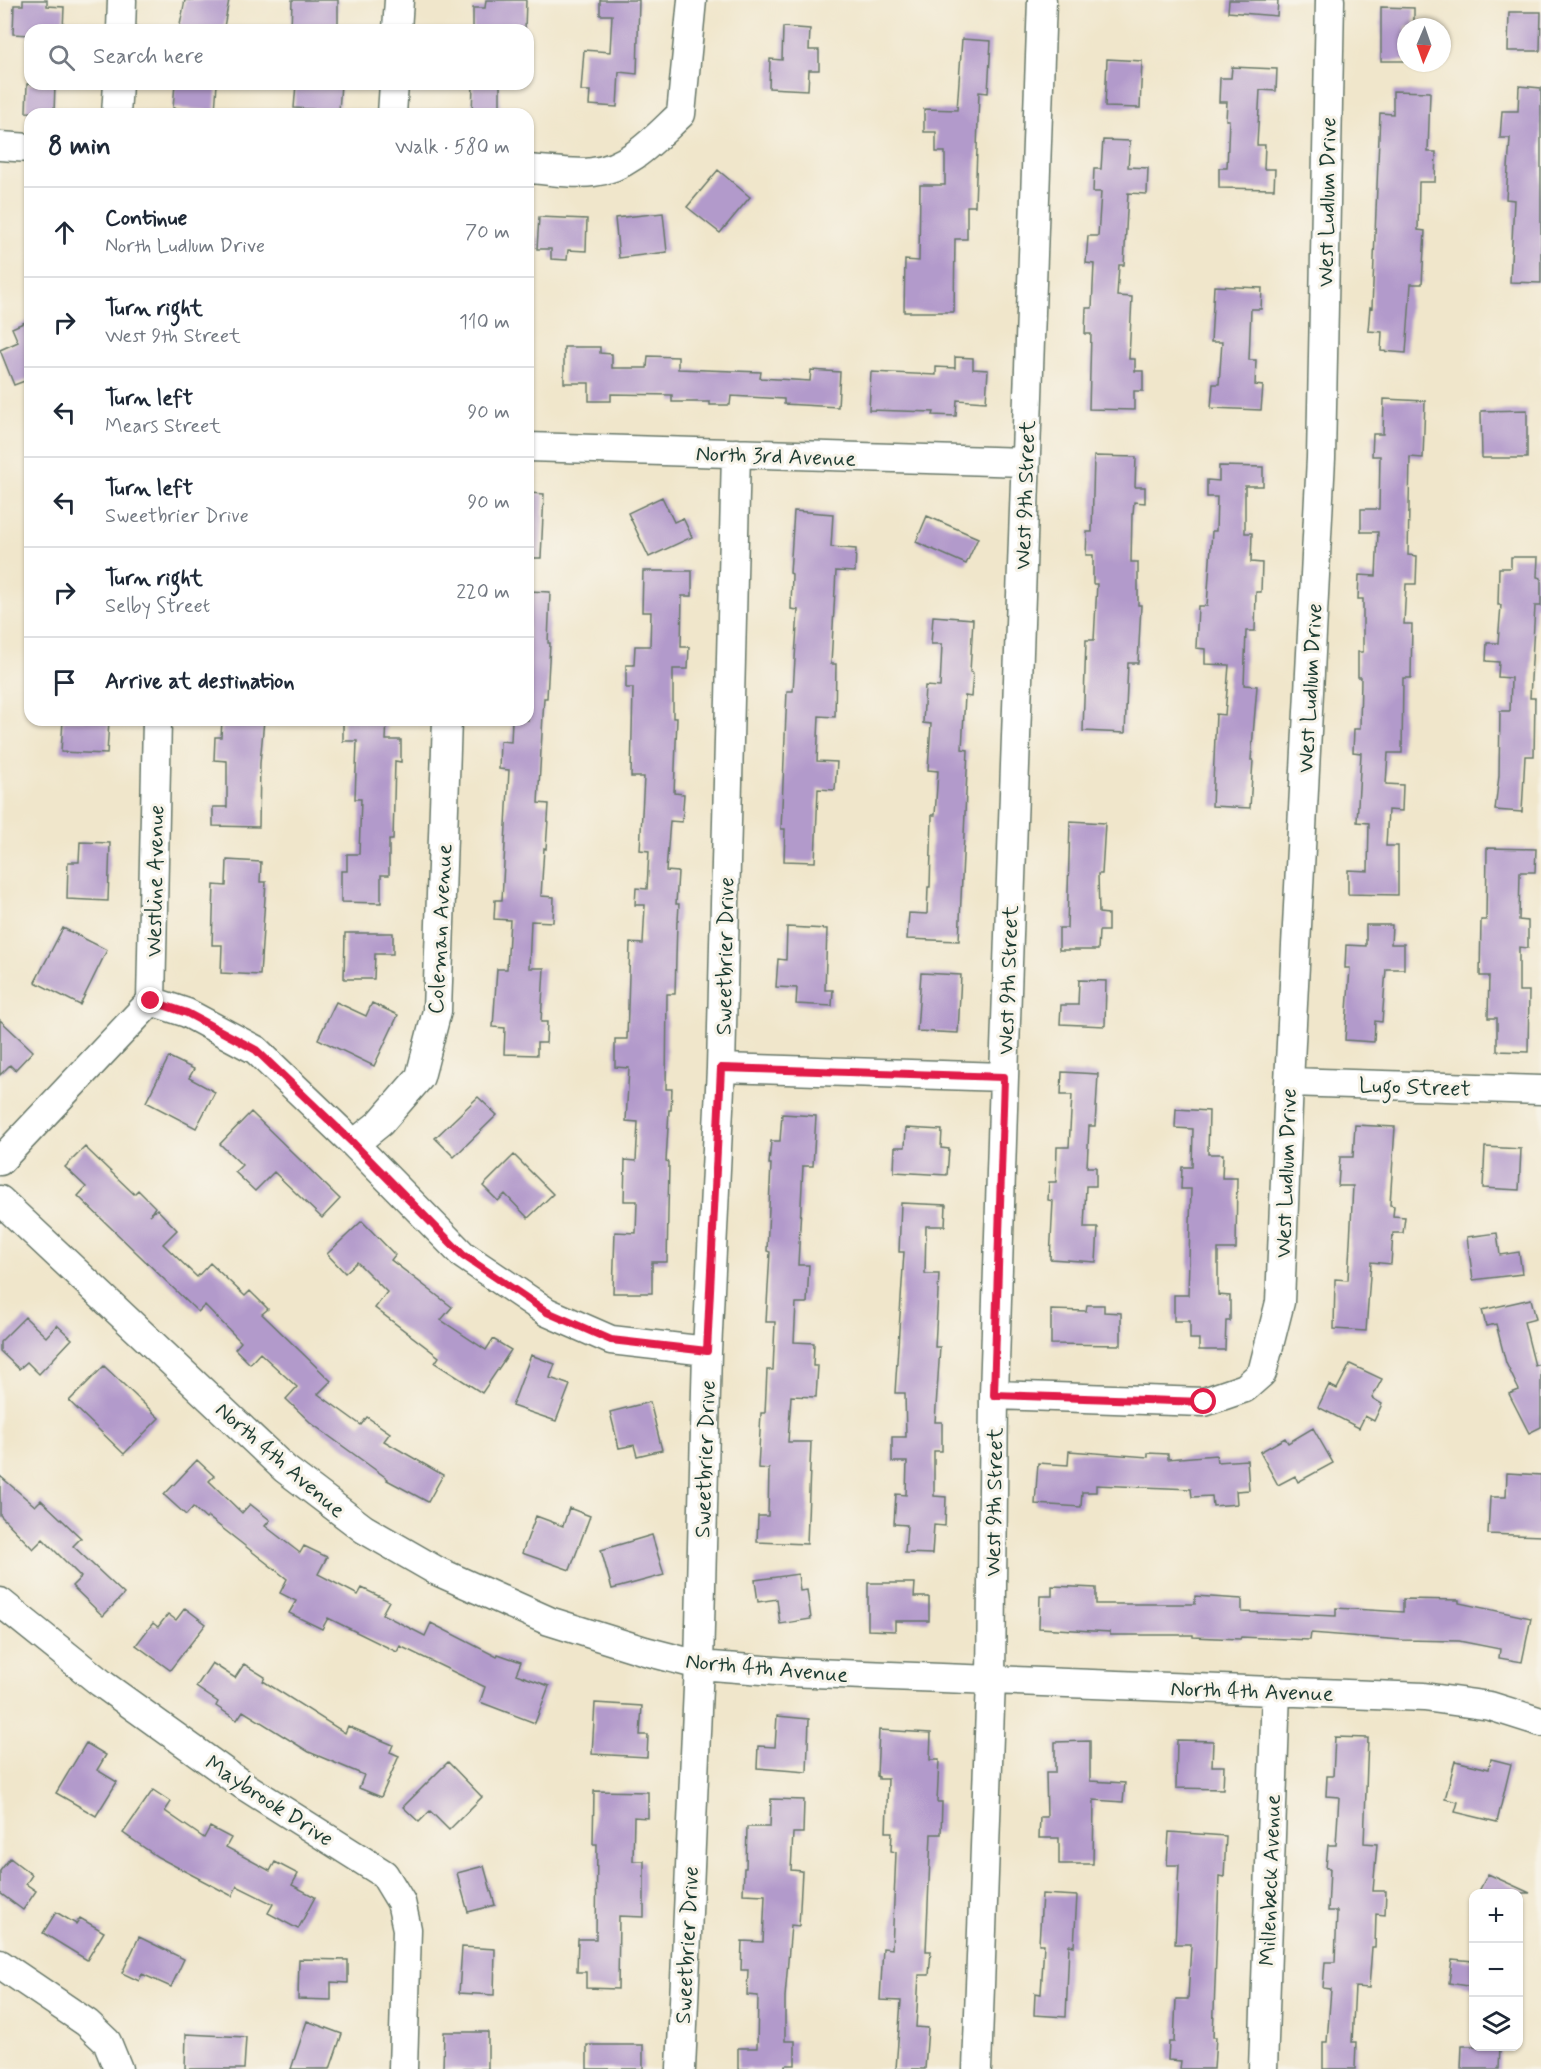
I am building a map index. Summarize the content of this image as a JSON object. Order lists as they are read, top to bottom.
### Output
{
  "streets": {
    "street": [
      "West Ludlum Drive",
      "North 3rd Avenue",
      "West 9th Street",
      "Westline Avenue",
      "Coleman Avenue",
      "Sweetbrier Drive",
      "Lugo Street",
      "North 4th Avenue",
      "Maybrook Drive",
      "Millenbeck Avenue"
    ]
  },
  "crossings": [
    ["West Ludlum Drive", "West 9th Street"],
    ["West Ludlum Drive", "Lugo Street"],
    ["North 3rd Avenue", "West 9th Street"],
    ["North 3rd Avenue", "Sweetbrier Drive"],
    ["West 9th Street", "North 4th Avenue"],
    ["Sweetbrier Drive", "North 4th Avenue"],
    ["North 4th Avenue", "Millenbeck Avenue"]
  ],
  "north": "bottom",
  "page": {
    "search": "Search here",
    "heading": ["8 min", "Walk · 580 m"],
    "list": [
      ["Continue", "North Ludlum Drive", "70 m"],
      ["Turn right", "West 9th Street", "110 m"],
      ["Turn left", "Mears Street", "90 m"],
      ["Turn left", "Sweetbrier Drive", "90 m"],
      ["Turn right", "Selby Street", "220 m"],
      "Arrive at destination"
    ],
    "map_buttons": ["+", "−"]
  }
}
